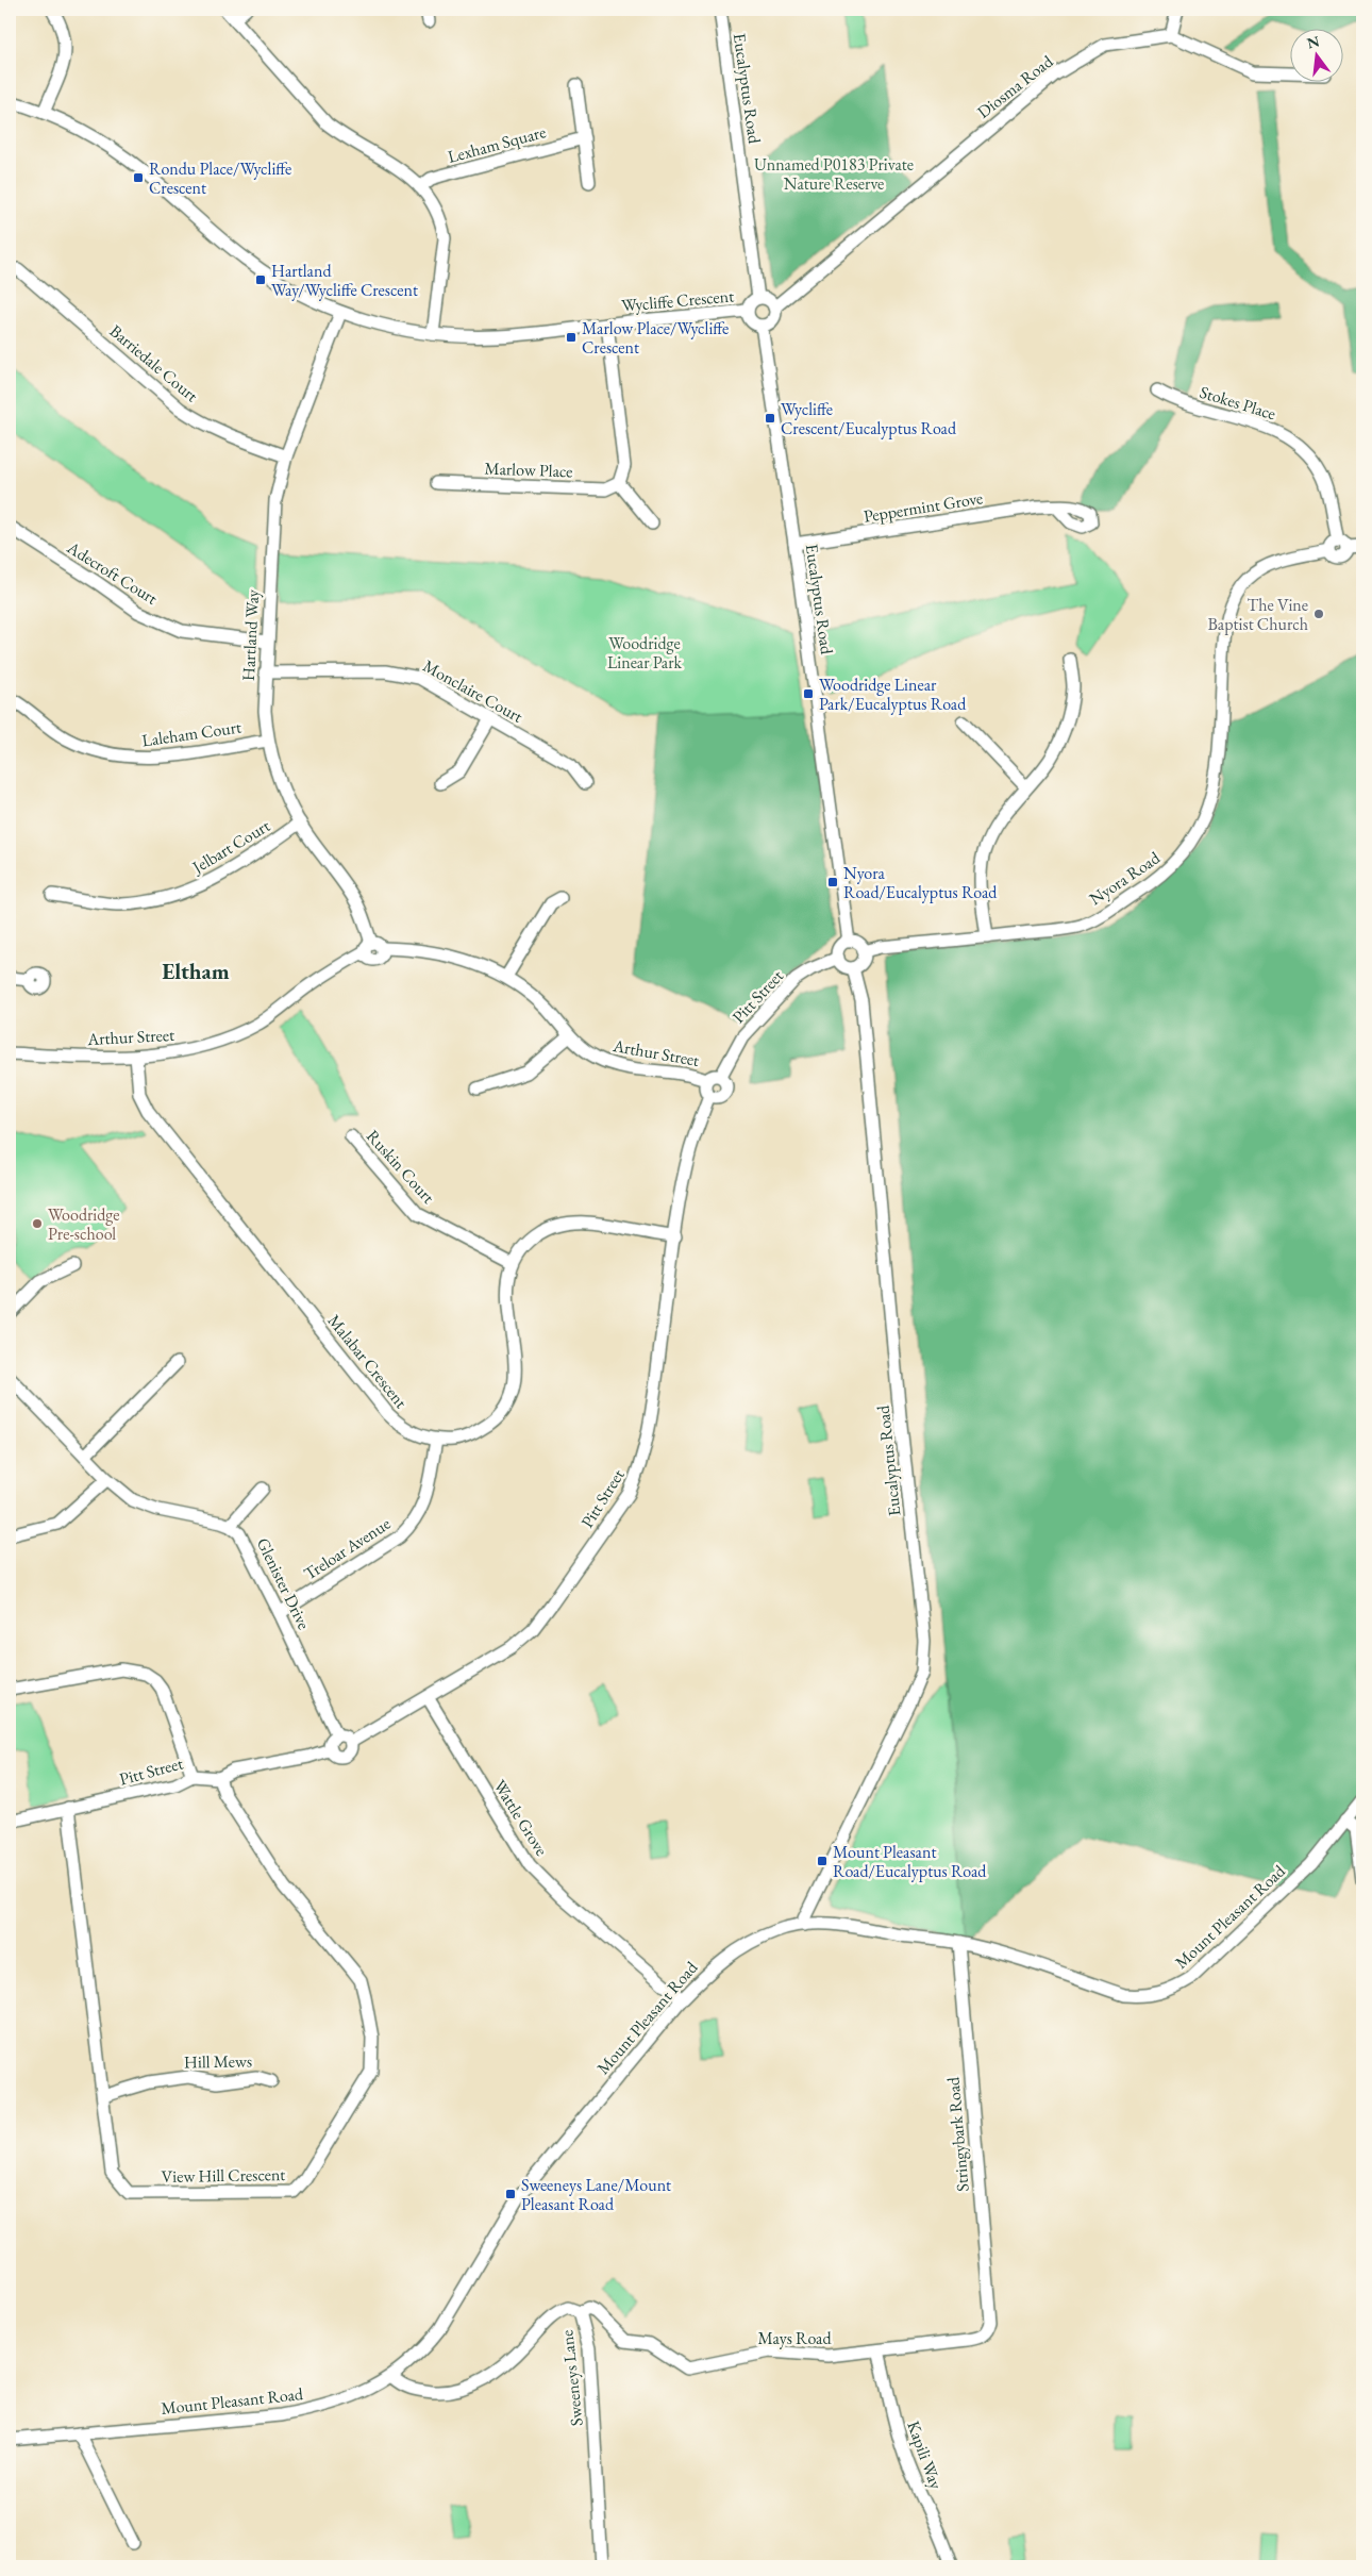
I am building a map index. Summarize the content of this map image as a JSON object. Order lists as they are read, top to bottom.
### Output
{
  "streets": {
    "street": [
      "Diosma Road",
      "Eucalyptus Road",
      "Lexham Square",
      "Wycliffe Crescent",
      "Barriedale Court",
      "Stokes Place",
      "Marlow Place",
      "Peppermint Grove",
      "Adecroft Court",
      "Hartland Way",
      "Monclaire Court",
      "Laleham Court",
      "Jelbart Court",
      "Nyora Road",
      "Pitt Street",
      "Arthur Street",
      "Ruskin Court",
      "Malabar Crescent",
      "Treloar Avenue",
      "Glenister Drive",
      "Wattle Grove",
      "Mount Pleasant Road",
      "Hill Mews",
      "Stringybark Road",
      "View Hill Crescent",
      "Mays Road",
      "Sweeneys Lane",
      "Kapili Way"
    ]
  },
  "crossings": [
    ["Diosma Road", "Eucalyptus Road"],
    ["Diosma Road", "Wycliffe Crescent"],
    ["Eucalyptus Road", "Wycliffe Crescent"],
    ["Eucalyptus Road", "Peppermint Grove"],
    ["Eucalyptus Road", "Nyora Road"],
    ["Eucalyptus Road", "Pitt Street"],
    ["Eucalyptus Road", "Mount Pleasant Road"],
    ["Wycliffe Crescent", "Hartland Way"],
    ["Barriedale Court", "Hartland Way"],
    ["Stokes Place", "Nyora Road"],
    ["Adecroft Court", "Hartland Way"],
    ["Hartland Way", "Monclaire Court"],
    ["Hartland Way", "Laleham Court"],
    ["Hartland Way", "Jelbart Court"],
    ["Hartland Way", "Arthur Street"],
    ["Nyora Road", "Pitt Street"],
    ["Pitt Street", "Arthur Street"],
    ["Pitt Street", "Glenister Drive"],
    ["Pitt Street", "Wattle Grove"],
    ["Pitt Street", "View Hill Crescent"],
    ["Arthur Street", "Malabar Crescent"],
    ["Ruskin Court", "Malabar Crescent"],
    ["Malabar Crescent", "Treloar Avenue"],
    ["Treloar Avenue", "Glenister Drive"],
    ["Wattle Grove", "Mount Pleasant Road"],
    ["Mount Pleasant Road", "Stringybark Road"],
    ["Mount Pleasant Road", "Sweeneys Lane"],
    ["Hill Mews", "View Hill Crescent"],
    ["Stringybark Road", "Mays Road"],
    ["Mays Road", "Sweeneys Lane"],
    ["Mays Road", "Kapili Way"]
  ],
  "districts": ["Eltham"],
  "parks": ["Unnamed P0183 Private Nature Reserve", "Woodridge Linear Park"],
  "places": {
    "transit": [
      "Rondu Place/Wycliffe Crescent",
      "Hartland Way/Wycliffe Crescent",
      "Marlow Place/Wycliffe Crescent",
      "Wycliffe Crescent/Eucalyptus Road",
      "Woodridge Linear Park/Eucalyptus Road",
      "Nyora Road/Eucalyptus Road",
      "Mount Pleasant Road/Eucalyptus Road",
      "Sweeneys Lane/Mount Pleasant Road"
    ],
    "other": ["The Vine Baptist Church", "Woodridge Pre-school"]
  },
  "north": "top"
}
